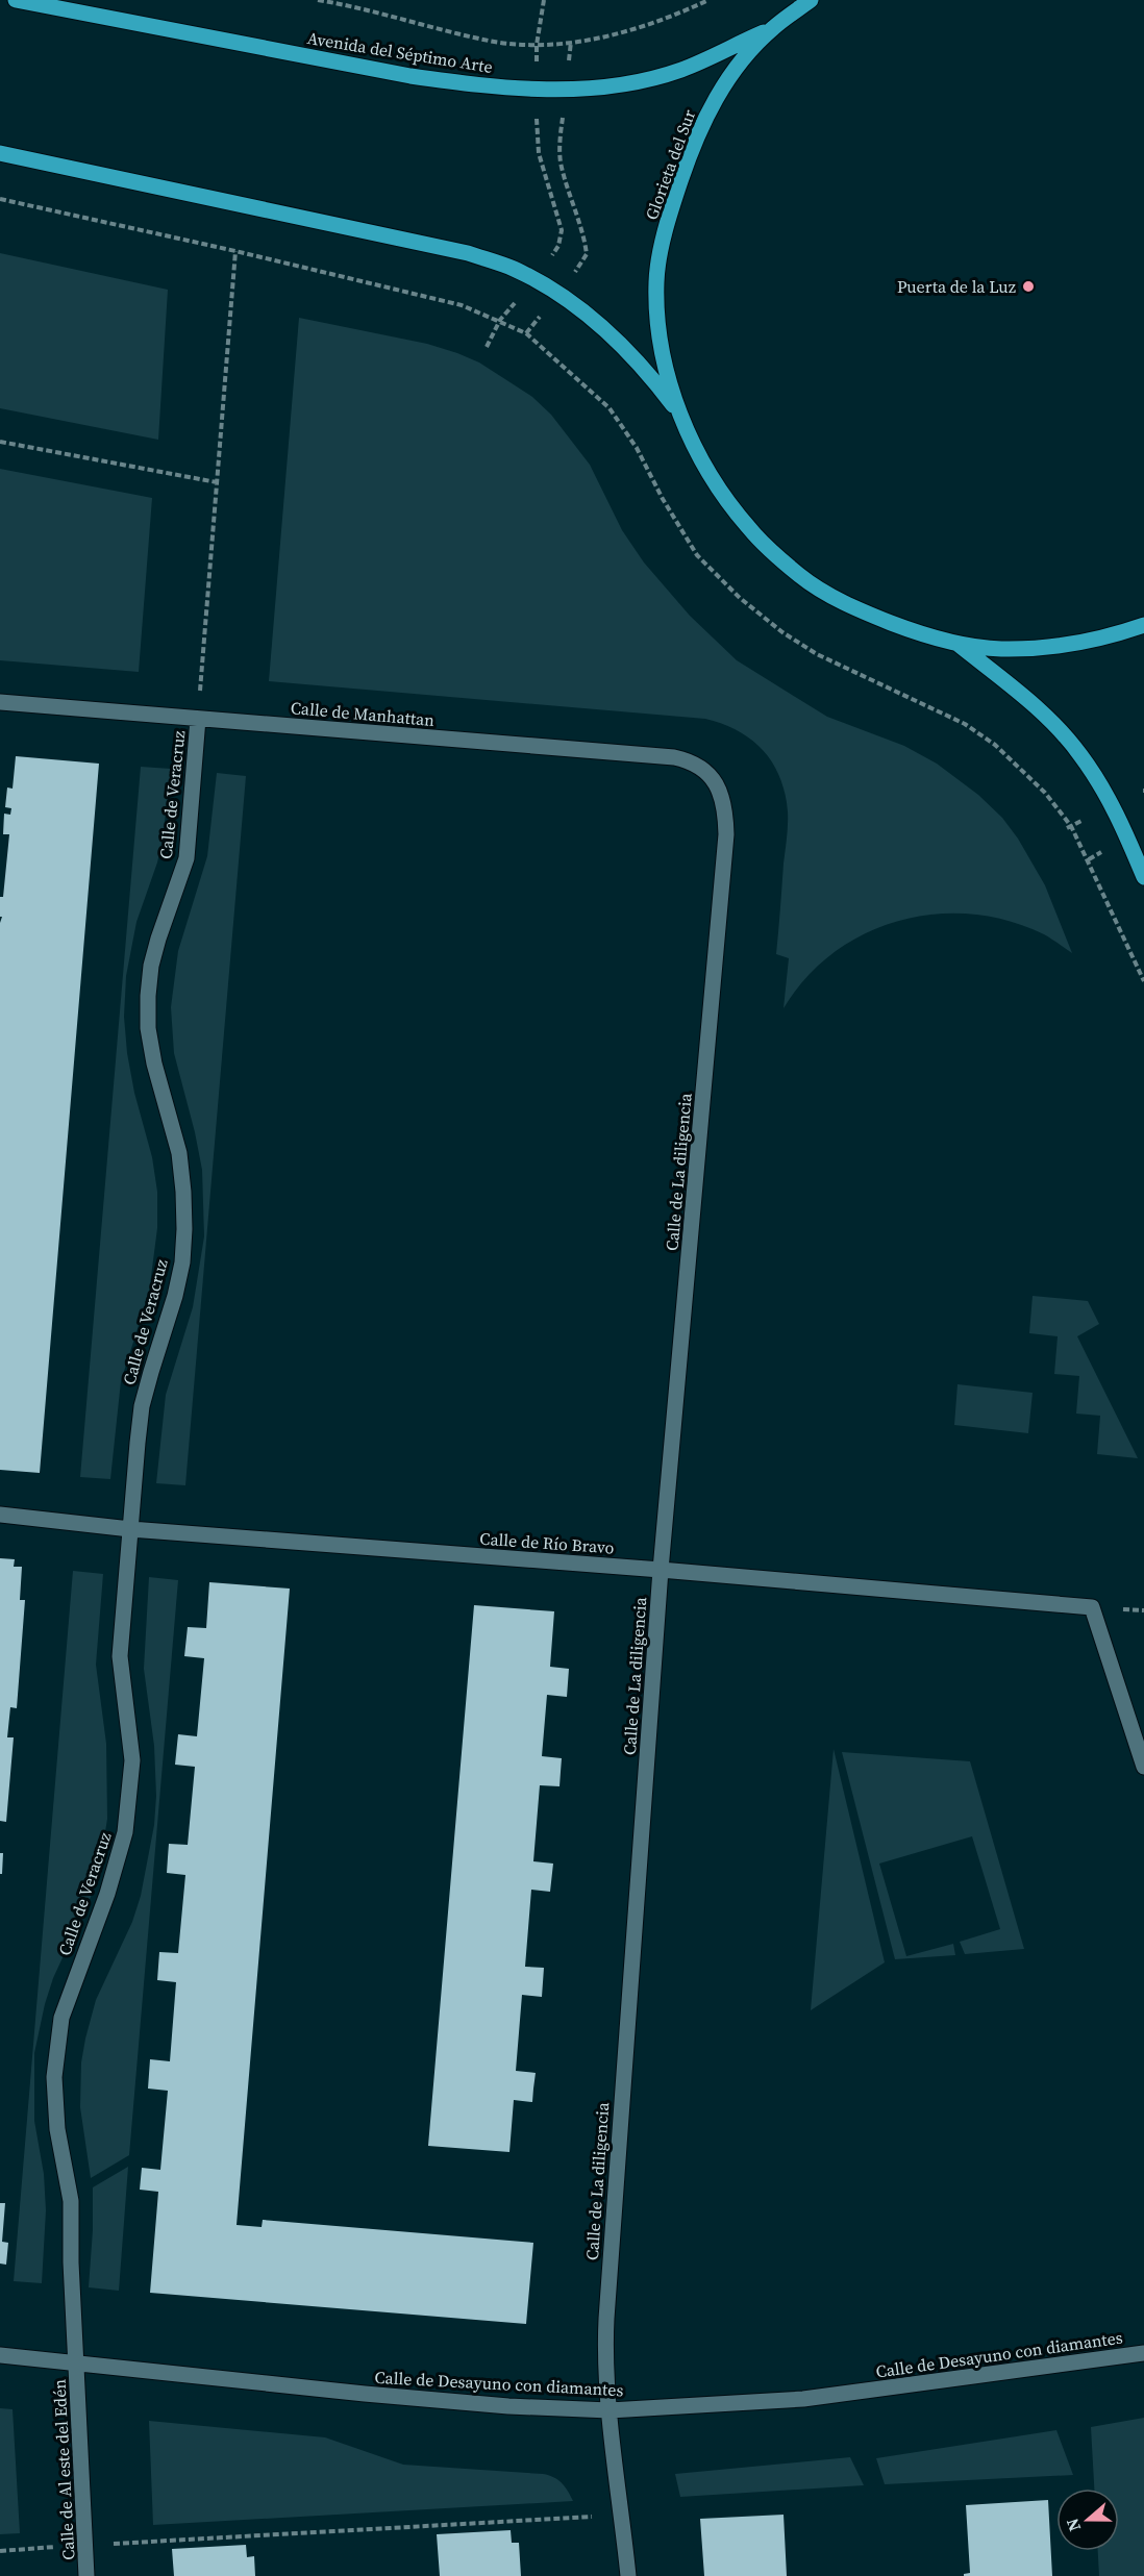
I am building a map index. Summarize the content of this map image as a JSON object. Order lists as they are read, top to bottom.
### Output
{
  "streets": {
    "main road": ["Avenida del Séptimo Arte", "Glorieta del Sur"],
    "street": [
      "Calle de Manhattan",
      "Calle de Veracruz",
      "Calle de La diligencia",
      "Calle de Río Bravo",
      "Calle de Desayuno con diamantes",
      "Calle de Al este del Edén"
    ]
  },
  "crossings": [
    ["Avenida del Séptimo Arte", "Glorieta del Sur"],
    ["Calle de Manhattan", "Calle de Veracruz"],
    ["Calle de Manhattan", "Calle de La diligencia"],
    ["Calle de Veracruz", "Calle de Río Bravo"],
    ["Calle de Veracruz", "Calle de Desayuno con diamantes"],
    ["Calle de Veracruz", "Calle de Al este del Edén"],
    ["Calle de La diligencia", "Calle de Río Bravo"],
    ["Calle de La diligencia", "Calle de Desayuno con diamantes"],
    ["Calle de Desayuno con diamantes", "Calle de Al este del Edén"]
  ],
  "places": ["Puerta de la Luz"],
  "north": "left"
}
